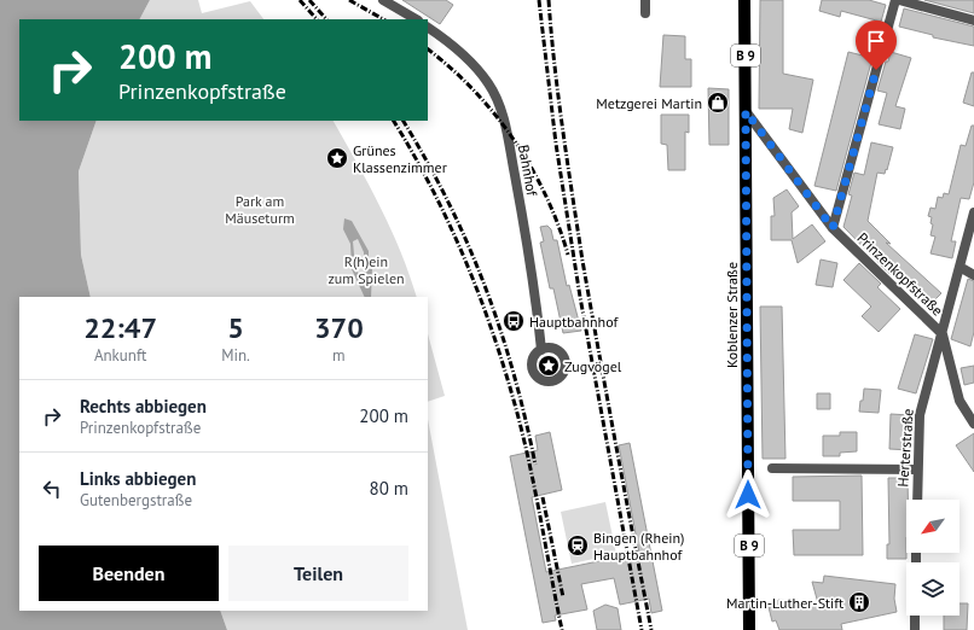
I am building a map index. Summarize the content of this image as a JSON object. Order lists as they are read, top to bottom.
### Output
{
  "streets": {
    "main road": ["B 9", "Koblenzer Straße"],
    "street": ["Bahnhof", "Prinzenkopfstraße", "Herterstraße"]
  },
  "crossings": [
    ["Prinzenkopfstraße", "Koblenzer Straße"],
    ["Prinzenkopfstraße", "Herterstraße"]
  ],
  "parks": ["Park am Mäuseturm", "R(h)ein zum Spielen"],
  "places": {
    "shop": ["Metzgerei Martin"],
    "place": ["Grünes Klassenzimmer", "Zugvögel"],
    "bus stop": ["Hauptbahnhof"],
    "station": ["Bingen (Rhein) Hauptbahnhof"],
    "building": ["Martin-Luther-Stift"]
  },
  "north": "bottom left",
  "page": {
    "turn": ["200 m", "Prinzenkopfstraße"],
    "eta": [
      "22:47",
      "Ankunft",
      "5",
      "Min.",
      "370",
      "m"
    ],
    "list": [
      {
        "name": "Rechts abbiegen",
        "note": "Prinzenkopfstraße",
        "value": "200 m"
      },
      {
        "name": "Links abbiegen",
        "note": "Gutenbergstraße",
        "value": "80 m"
      }
    ],
    "buttons": ["Beenden", "Teilen"]
  }
}
